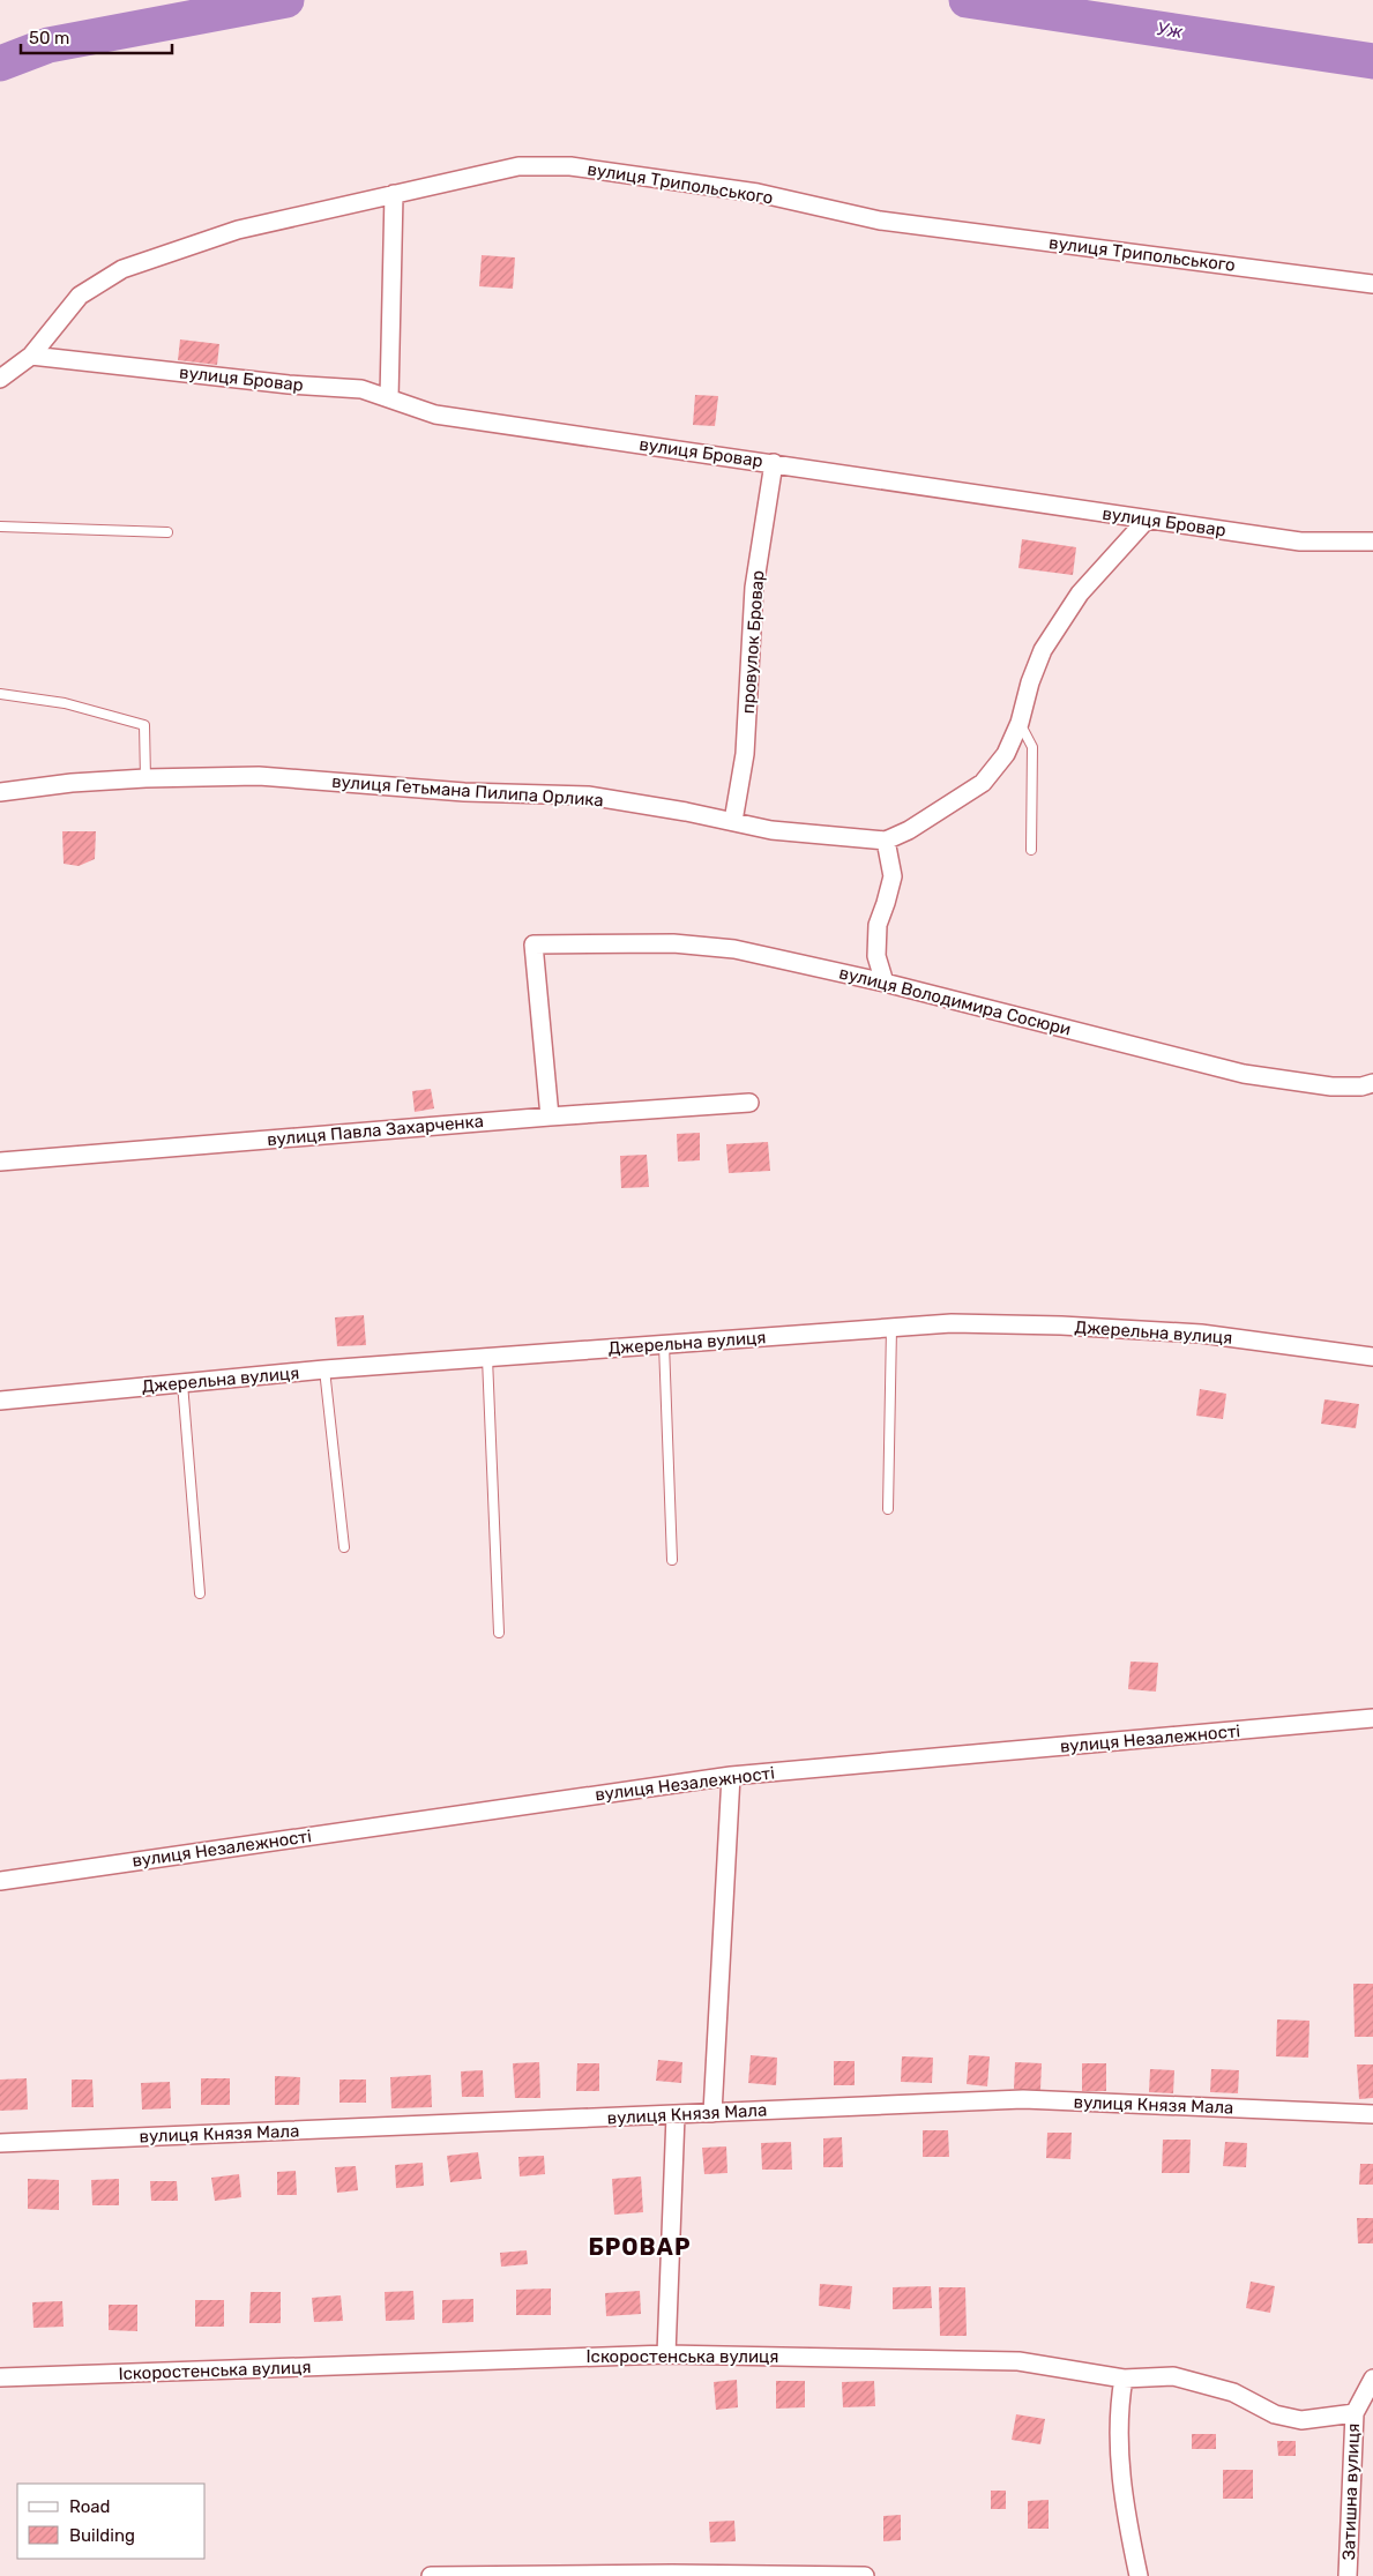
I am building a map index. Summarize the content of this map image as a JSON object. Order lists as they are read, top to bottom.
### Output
{
  "streets": {
    "street": [
      "вулиця Трипольського",
      "вулиця Бровар",
      "провулок Бровар",
      "вулиця Гетьмана Пилипа Орлика",
      "вулиця Володимира Сосюри",
      "вулиця Павла Захарченка",
      "Джерельна вулиця",
      "вулиця Незалежності",
      "вулиця Князя Мала",
      "Іскоростенська вулиця",
      "Затишна вулиця"
    ]
  },
  "crossings": [
    ["вулиця Трипольського", "вулиця Бровар"],
    ["вулиця Бровар", "провулок Бровар"],
    ["провулок Бровар", "вулиця Гетьмана Пилипа Орлика"],
    ["вулиця Володимира Сосюри", "вулиця Павла Захарченка"],
    ["Іскоростенська вулиця", "Затишна вулиця"]
  ],
  "districts": ["БРОВАР"],
  "water": ["Уж"],
  "legend": ["Road", "Building"],
  "scale_bar": "50 m"
}
